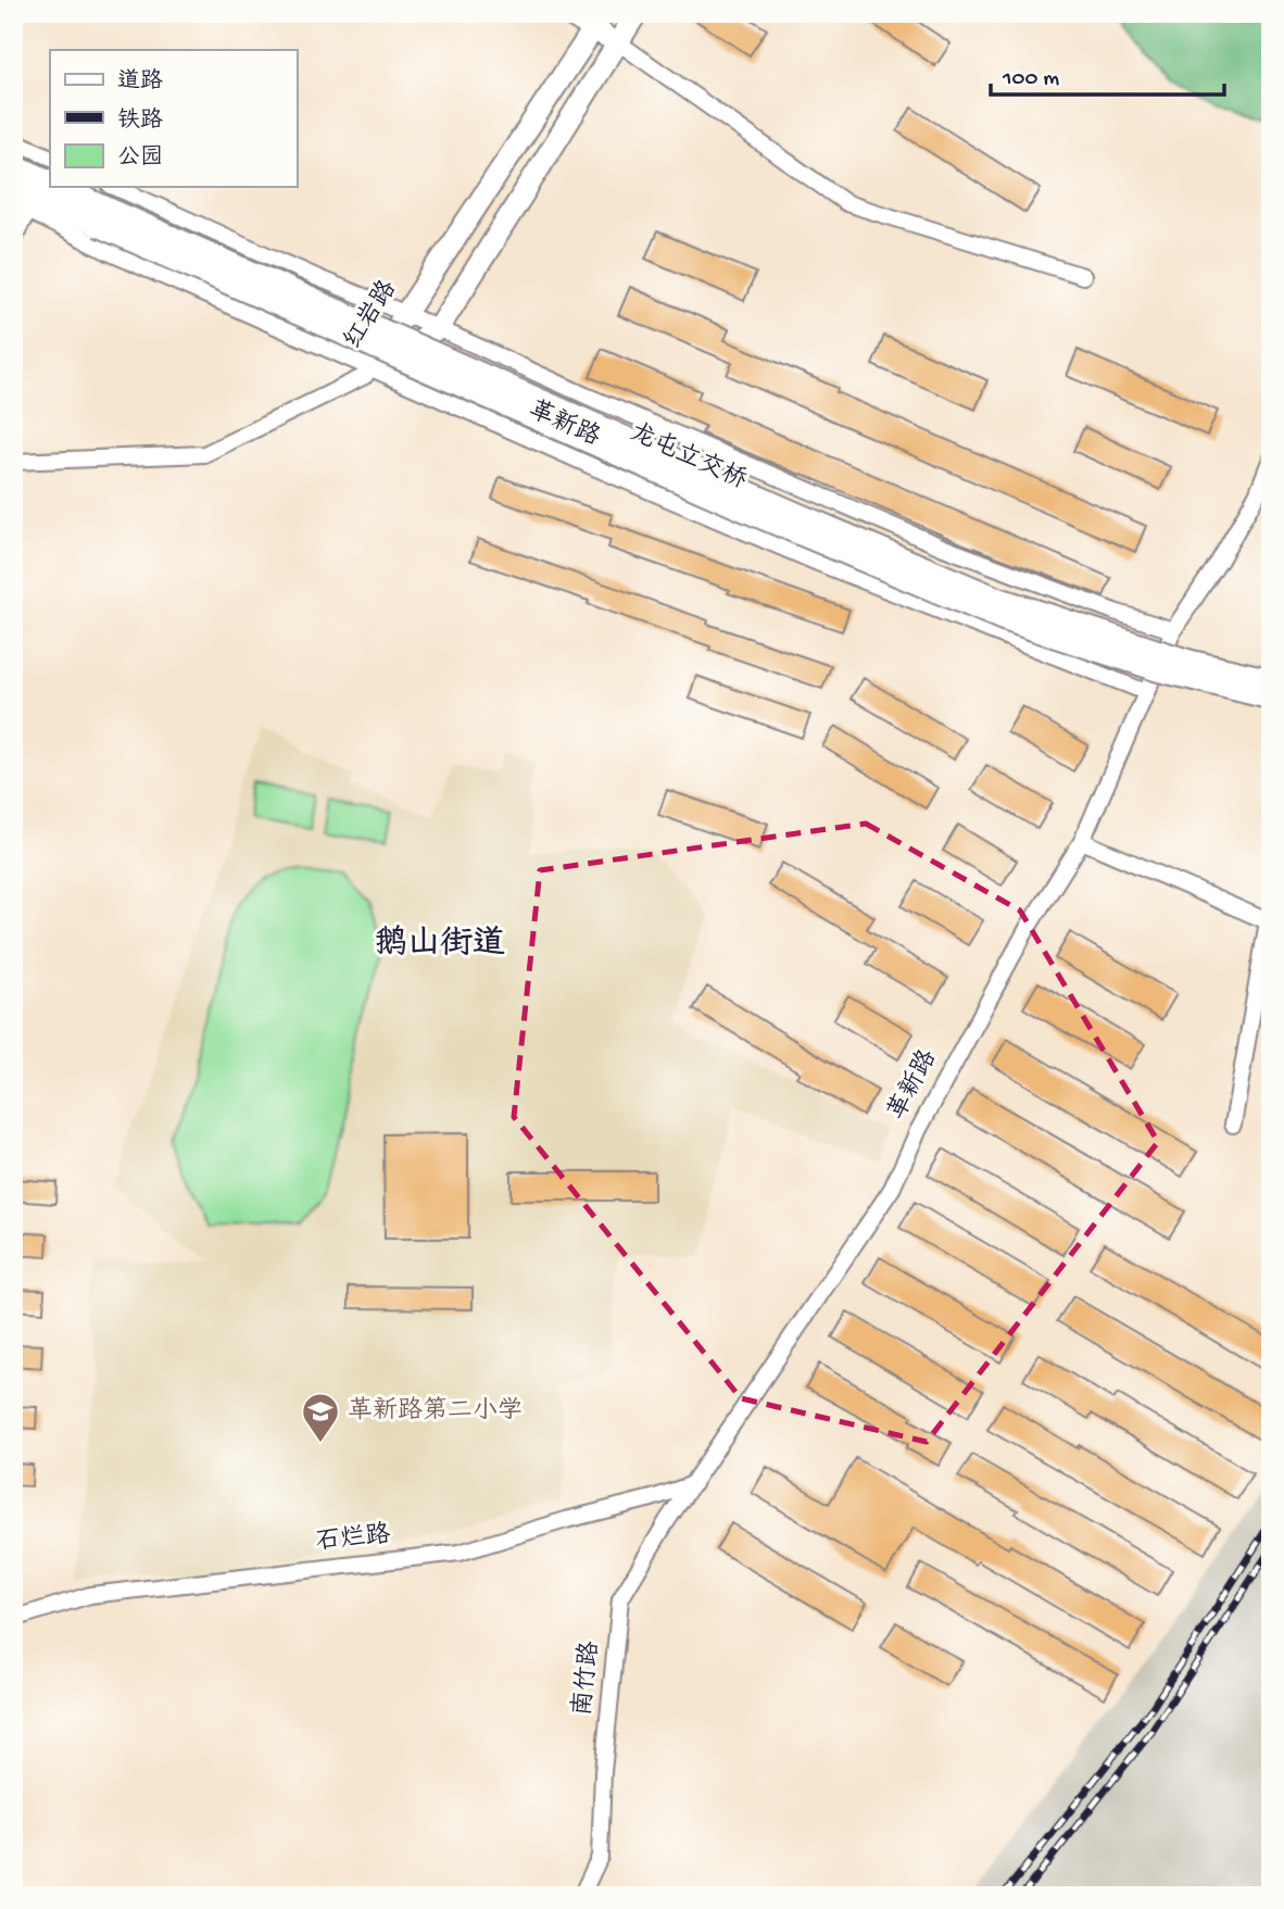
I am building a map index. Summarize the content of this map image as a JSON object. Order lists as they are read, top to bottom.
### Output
{
  "streets": {
    "main road": ["红岩路", "革新路", "龙屯立交桥"],
    "street": ["石烂路", "南竹路"]
  },
  "crossings": [
    ["红岩路", "革新路"],
    ["革新路", "龙屯立交桥"],
    ["革新路", "石烂路"],
    ["革新路", "南竹路"],
    ["石烂路", "南竹路"]
  ],
  "districts": ["鹅山街道"],
  "places": {
    "school or university": ["革新路第二小学"]
  },
  "legend": ["道路", "铁路", "公园"],
  "scale_bar": "100 m"
}
